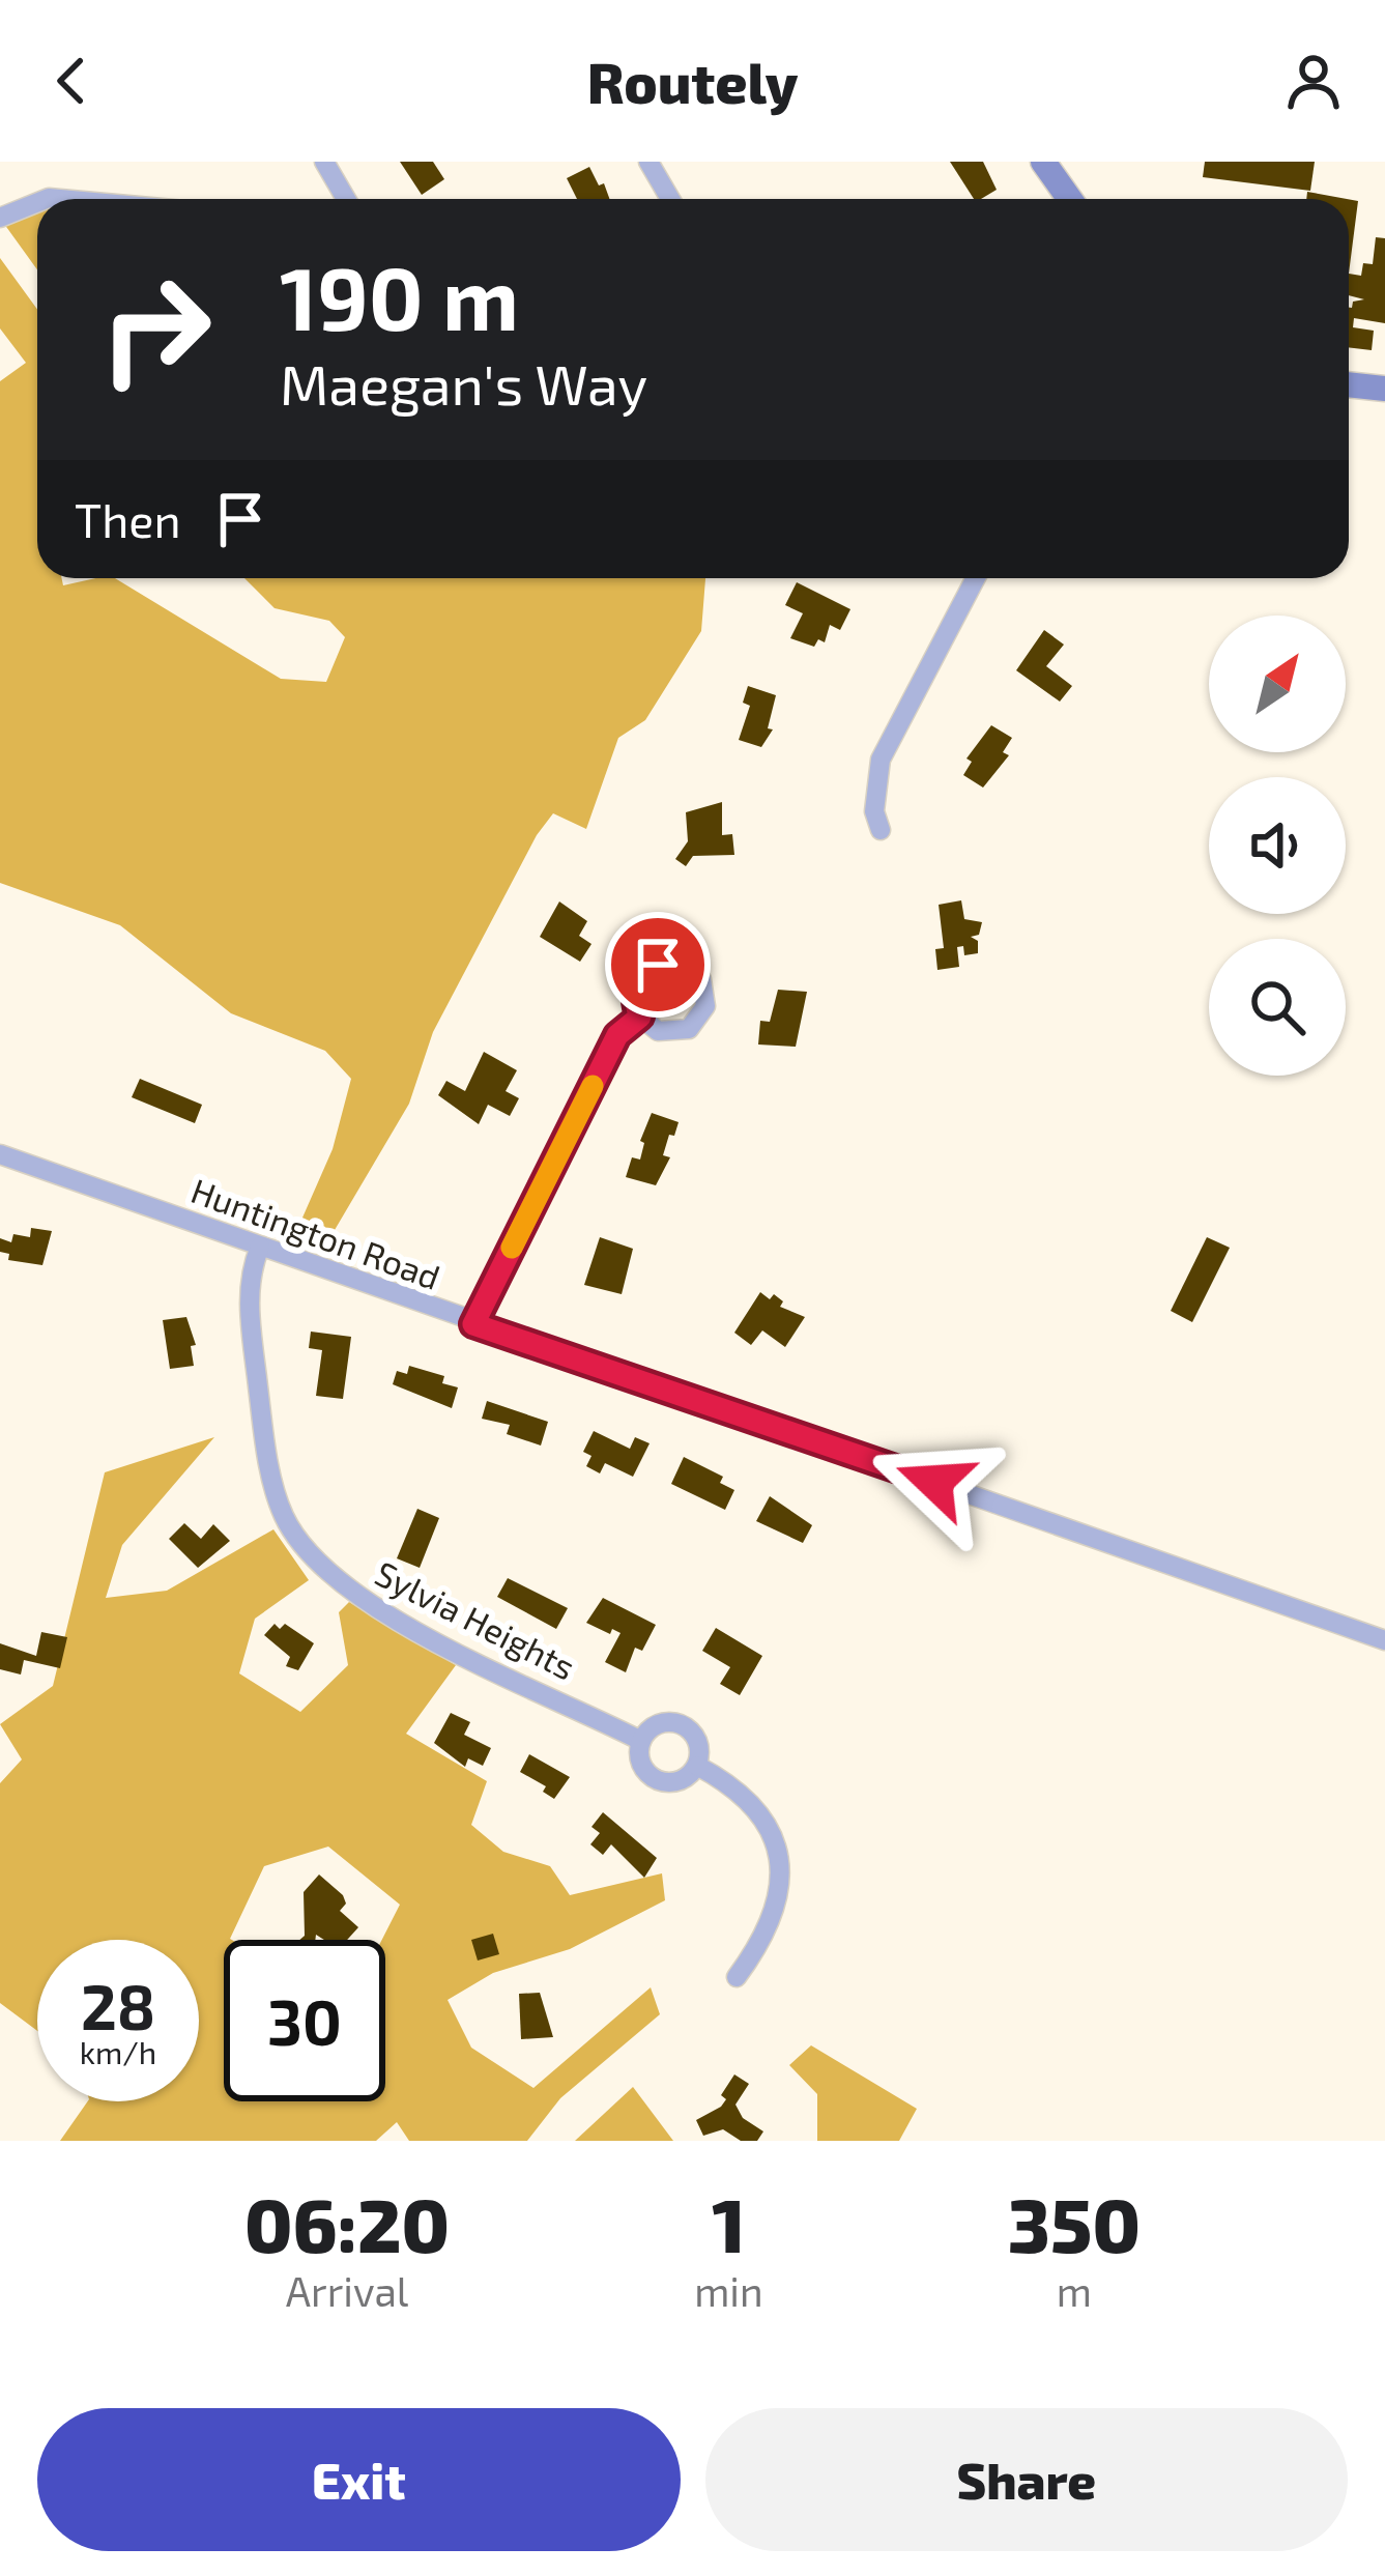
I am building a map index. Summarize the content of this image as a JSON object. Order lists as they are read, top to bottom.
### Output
{
  "streets": {
    "street": ["Huntington Road", "Sylvia Heights"]
  },
  "crossings": [
    ["Huntington Road", "Sylvia Heights"]
  ],
  "north": "top right",
  "page": {
    "header": "Routely",
    "turn": ["190 m", "Maegan's Way"],
    "then": "Then",
    "speed": "28 km/h",
    "limit": "30",
    "eta": [
      "06:20",
      "Arrival",
      "1",
      "min",
      "350",
      "m"
    ],
    "buttons": ["Exit", "Share"]
  }
}
